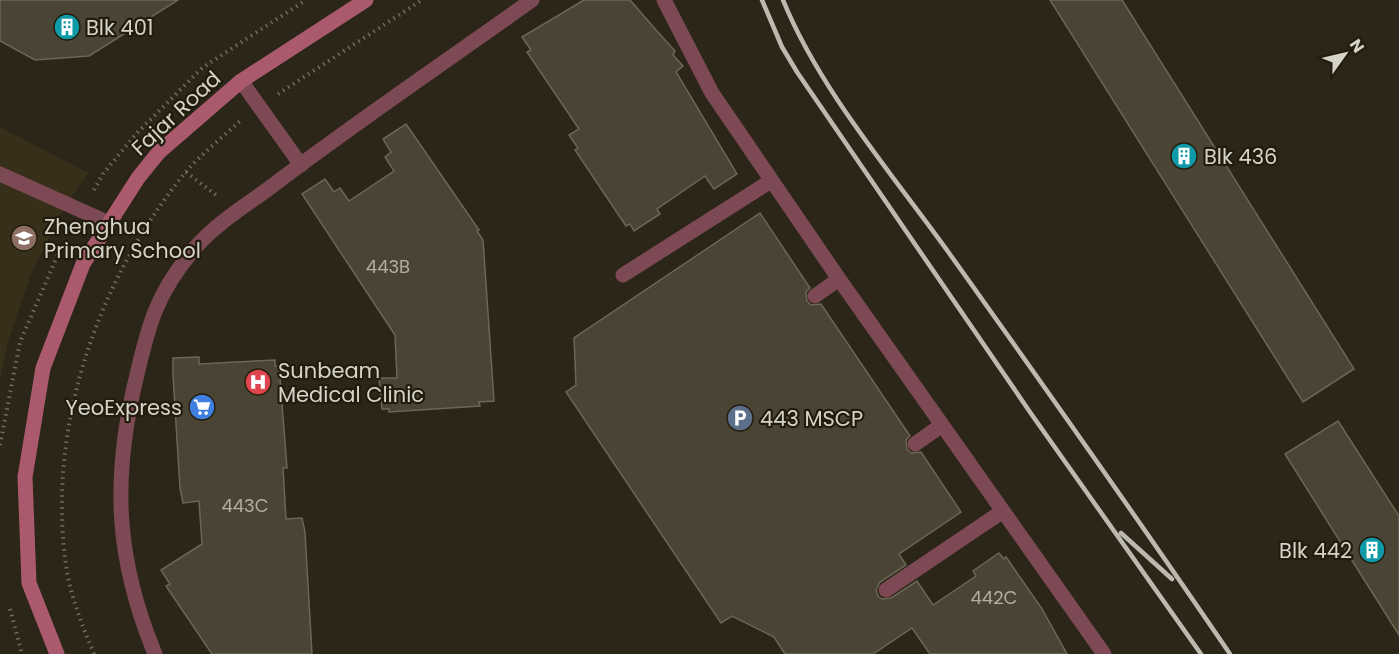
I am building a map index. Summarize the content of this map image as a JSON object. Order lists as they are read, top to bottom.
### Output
{
  "streets": {
    "street": ["Fajar Road"]
  },
  "places": {
    "building": ["Blk 401", "Blk 436", "Blk 442"],
    "school or university": ["Zhenghua Primary School"],
    "hospital": ["Sunbeam Medical Clinic"],
    "supermarket": ["YeoExpress"],
    "parking": ["443 MSCP"]
  },
  "house_numbers": ["443B", "443C", "442C"],
  "north": "top right"
}
